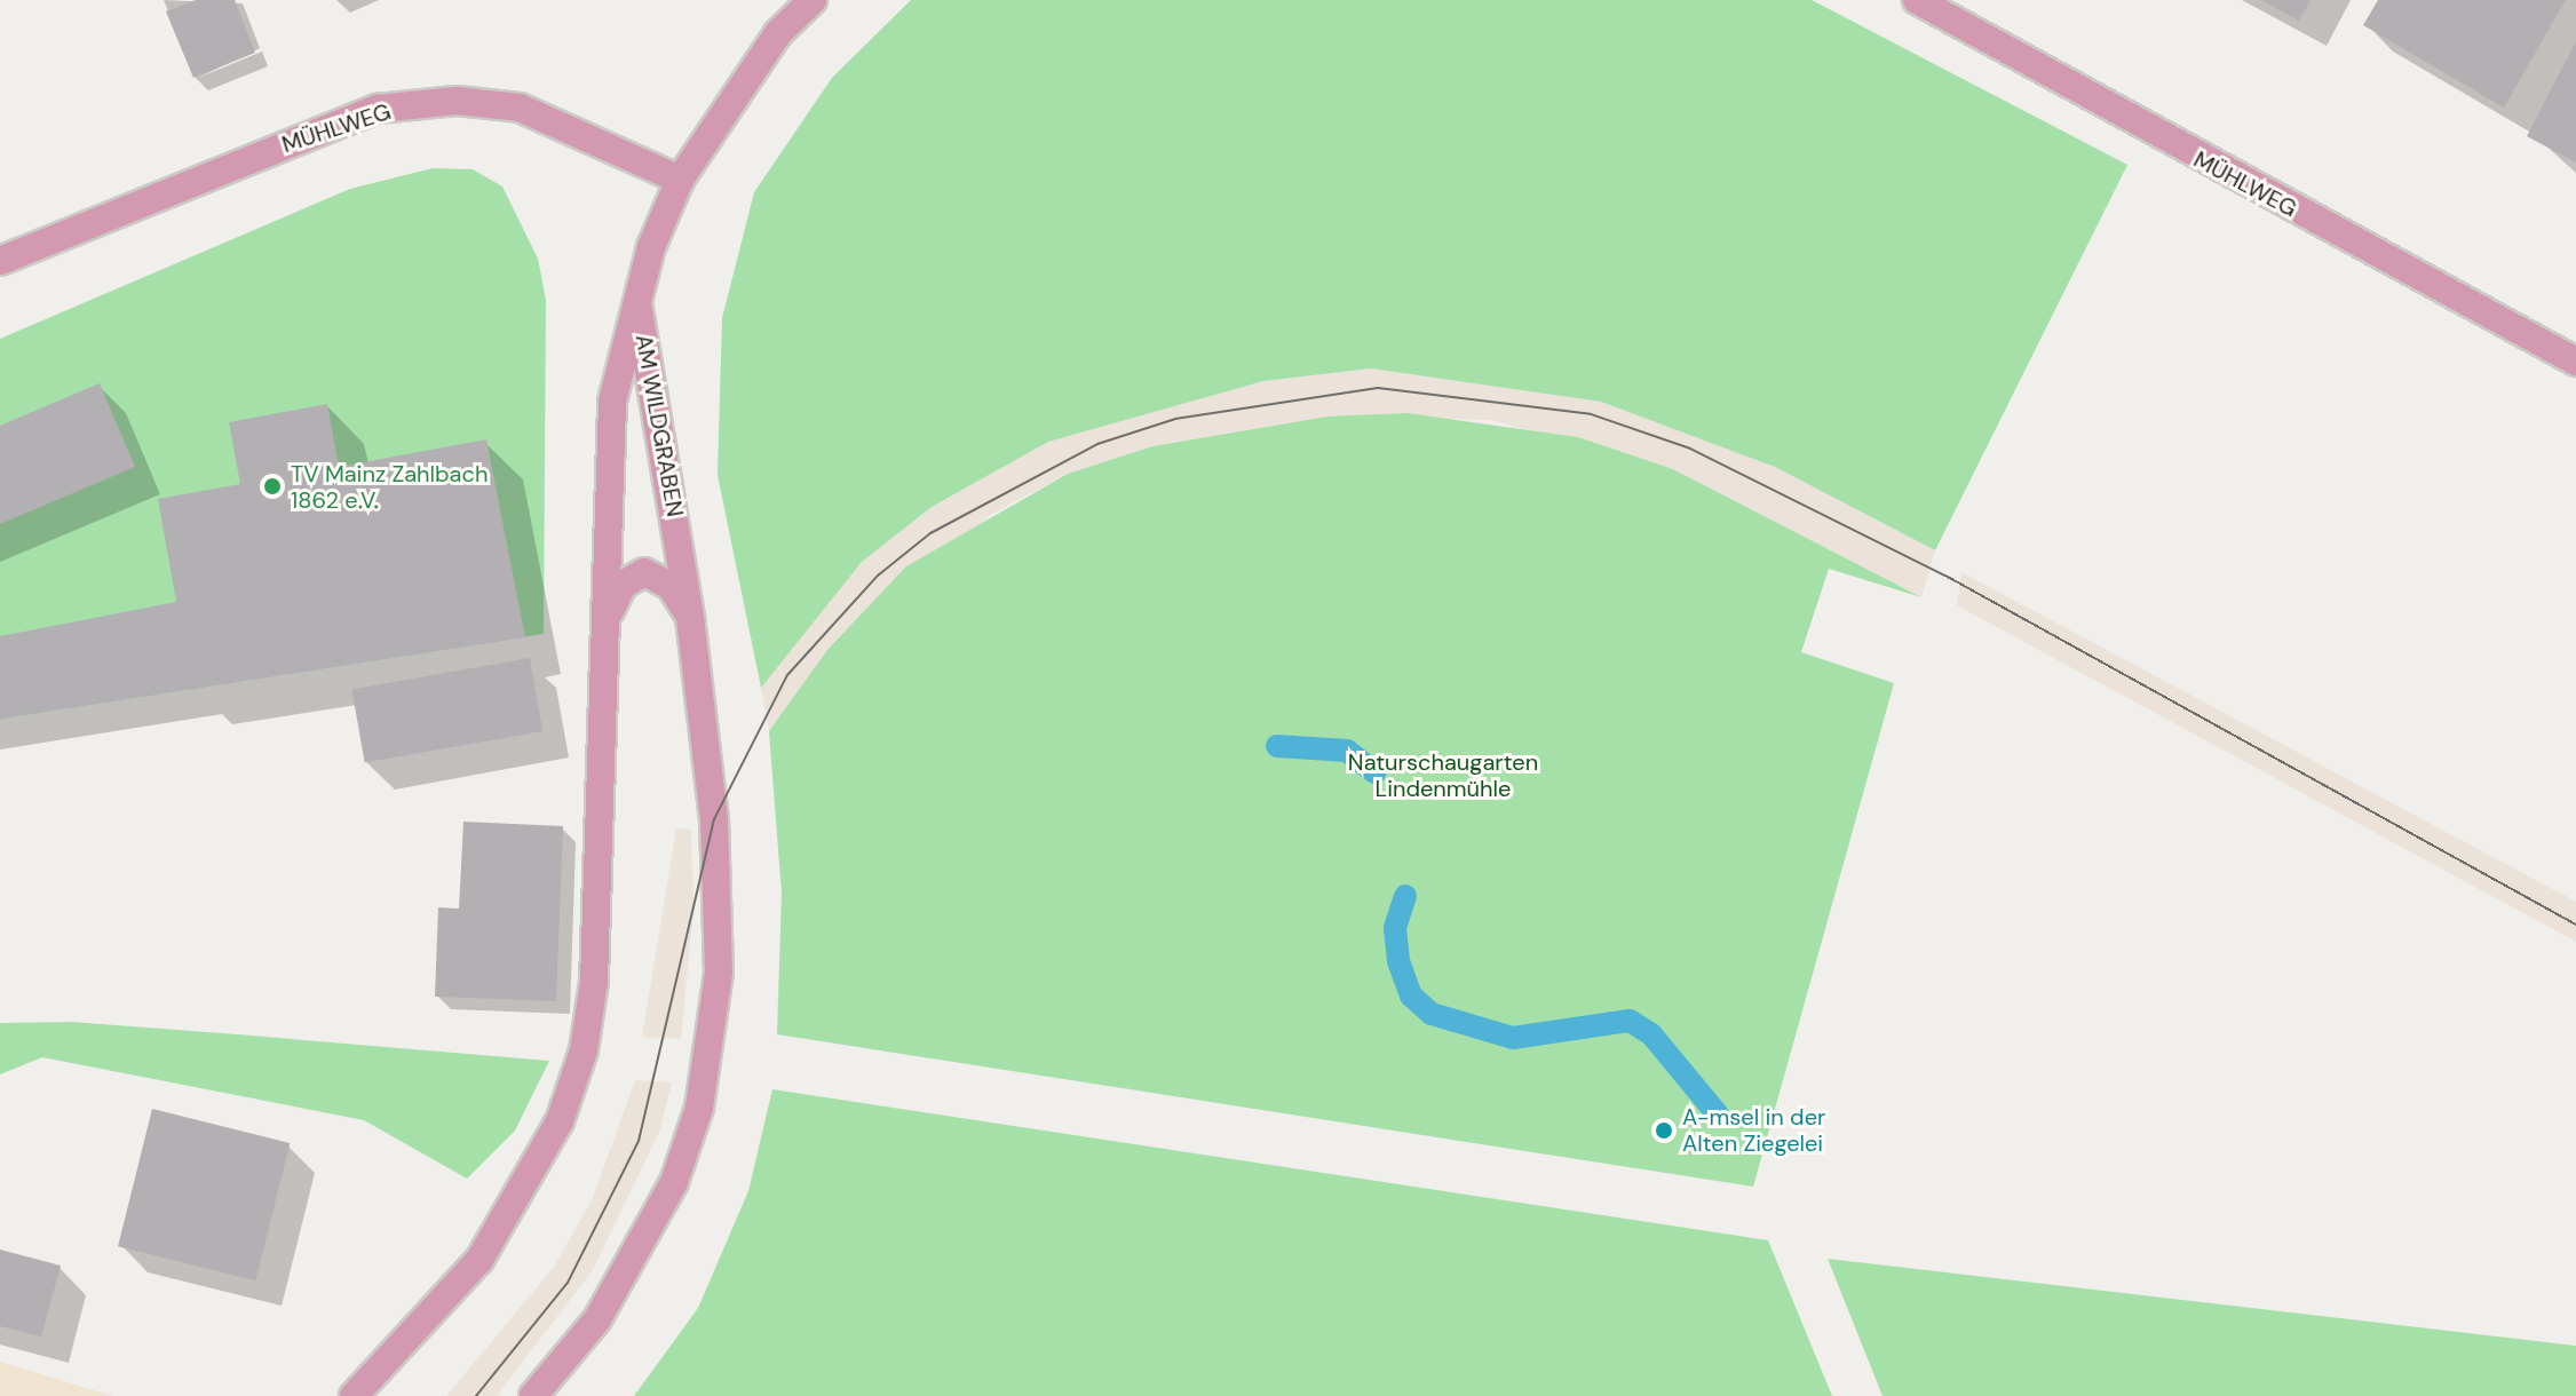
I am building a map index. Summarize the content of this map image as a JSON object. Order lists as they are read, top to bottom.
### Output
{
  "streets": {
    "street": ["MÜHLWEG", "AM WILDGRABEN"]
  },
  "parks": ["Naturschaugarten Lindenmühle"],
  "places": ["TV Mainz Zahlbach 1862 e.V.", "A-msel in der Alten Ziegelei"]
}
